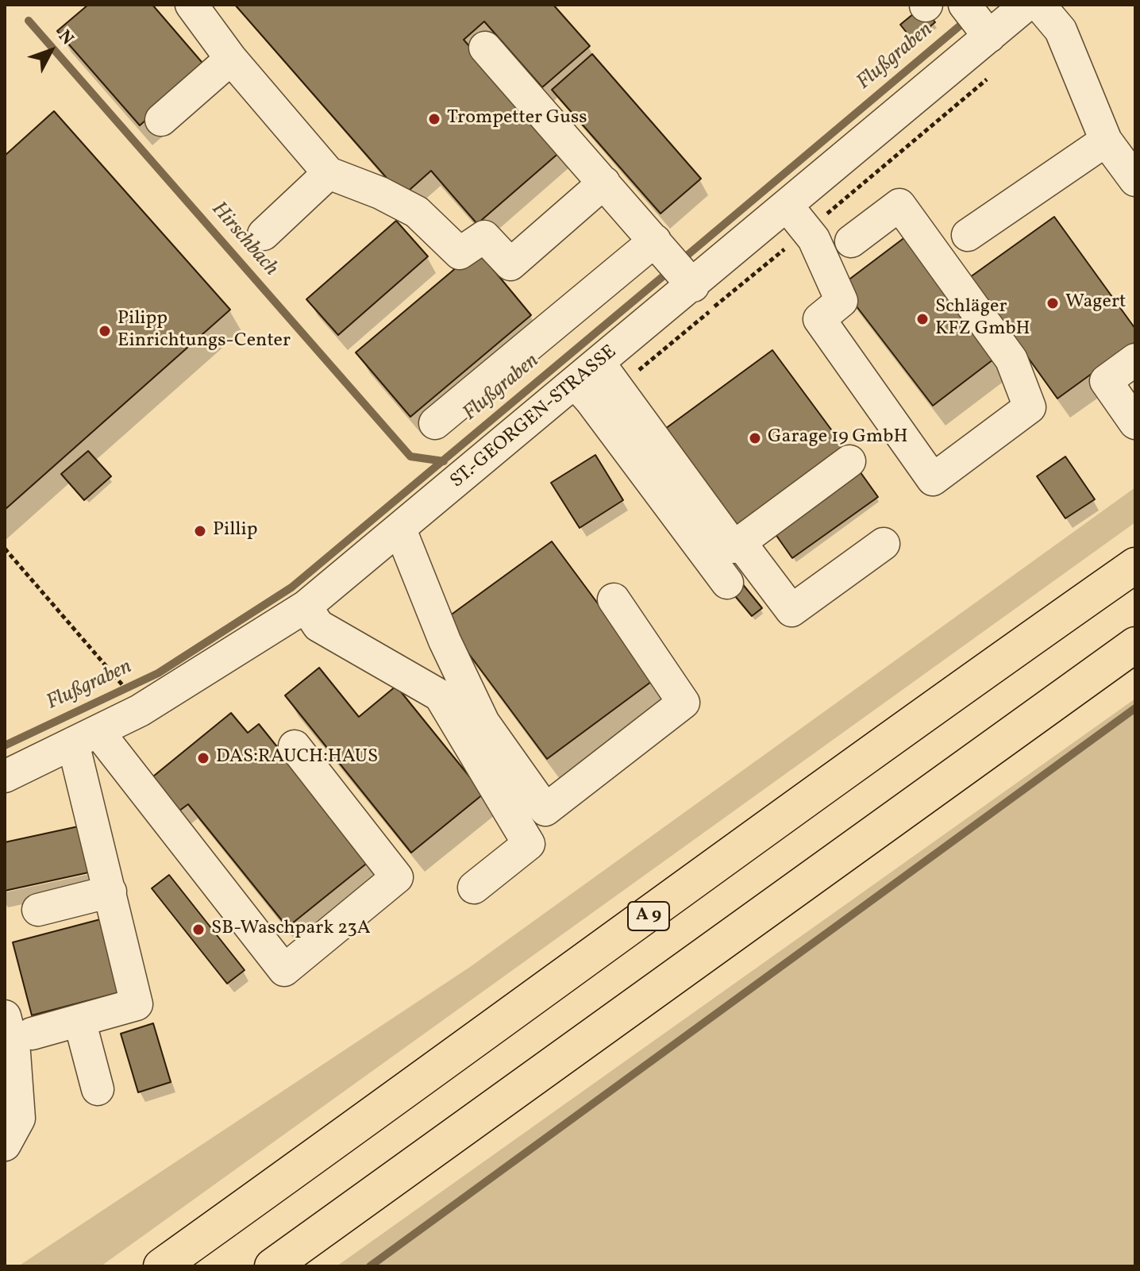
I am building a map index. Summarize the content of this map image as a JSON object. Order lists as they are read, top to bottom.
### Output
{
  "streets": {
    "highway": ["A 9"],
    "street": ["ST.-GEORGEN-STRASSE"]
  },
  "water": ["Flußgraben", "Hirschbach"],
  "places": [
    "Trompetter Guss",
    "Wagert",
    "Schläger KFZ GmbH",
    "Pilipp Einrichtungs-Center",
    "Garage 19 GmbH",
    "Pillip",
    "DAS:RAUCH:HAUS",
    "SB-Waschpark 23A"
  ],
  "north": "top right"
}
